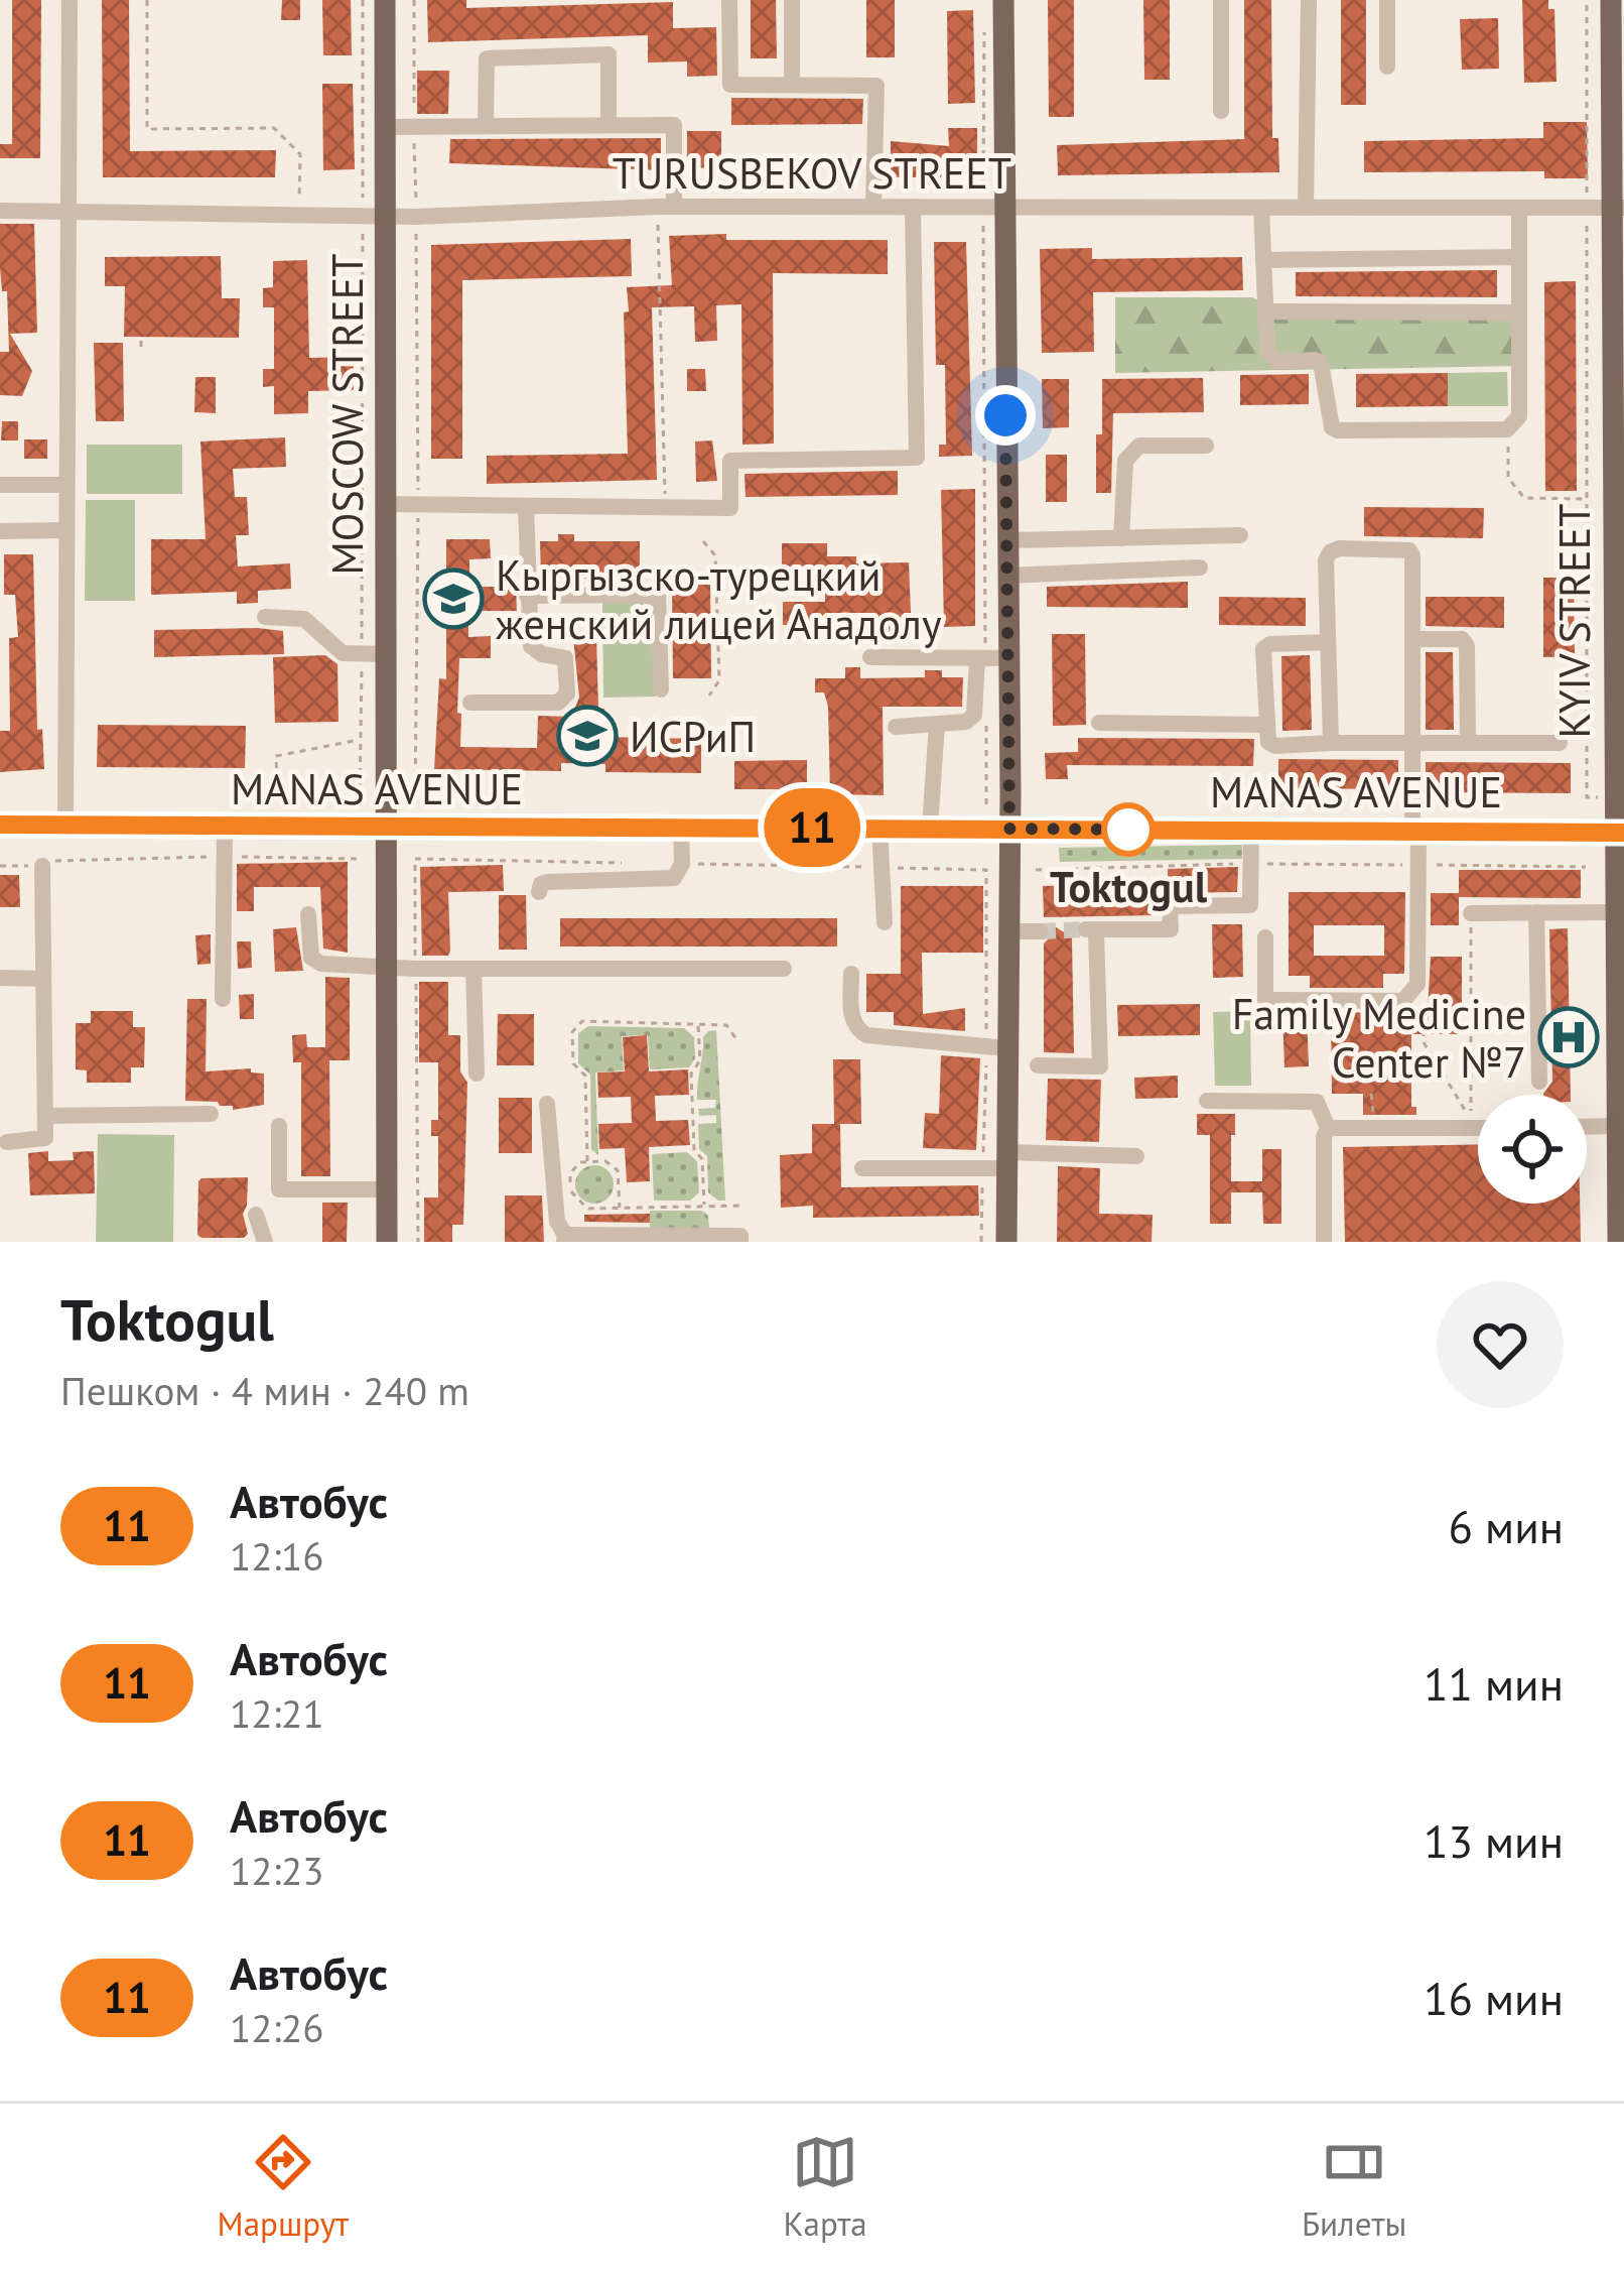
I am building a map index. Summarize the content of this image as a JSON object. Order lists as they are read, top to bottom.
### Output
{
  "streets": {
    "main road": ["MOSCOW STREET", "KYIV STREET", "MANAS AVENUE"],
    "street": ["TURUSBEKOV STREET"]
  },
  "crossings": [
    ["TURUSBEKOV STREET", "MOSCOW STREET"],
    ["TURUSBEKOV STREET", "KYIV STREET"],
    ["MOSCOW STREET", "MANAS AVENUE"],
    ["KYIV STREET", "MANAS AVENUE"]
  ],
  "places": {
    "school or university": ["Кыргызско-турецкий женский лицей Анадолу", "ИСРиП"],
    "other": ["Toktogul"],
    "hospital": ["Family Medicine Center №7"]
  },
  "lines": ["bus line 11"],
  "page": {
    "on_map": "11",
    "heading": ["Toktogul", "Пешком · 4 мин · 240 m"],
    "list": [
      {
        "mark": "11",
        "name": "Автобус",
        "note": "12:16",
        "value": "6 мин"
      },
      {
        "mark": "11",
        "name": "Автобус",
        "note": "12:21",
        "value": "11 мин"
      },
      {
        "mark": "11",
        "name": "Автобус",
        "note": "12:23",
        "value": "13 мин"
      },
      {
        "mark": "11",
        "name": "Автобус",
        "note": "12:26",
        "value": "16 мин"
      }
    ],
    "tabs": ["Маршрут", "Карта", "Билеты"]
  }
}
